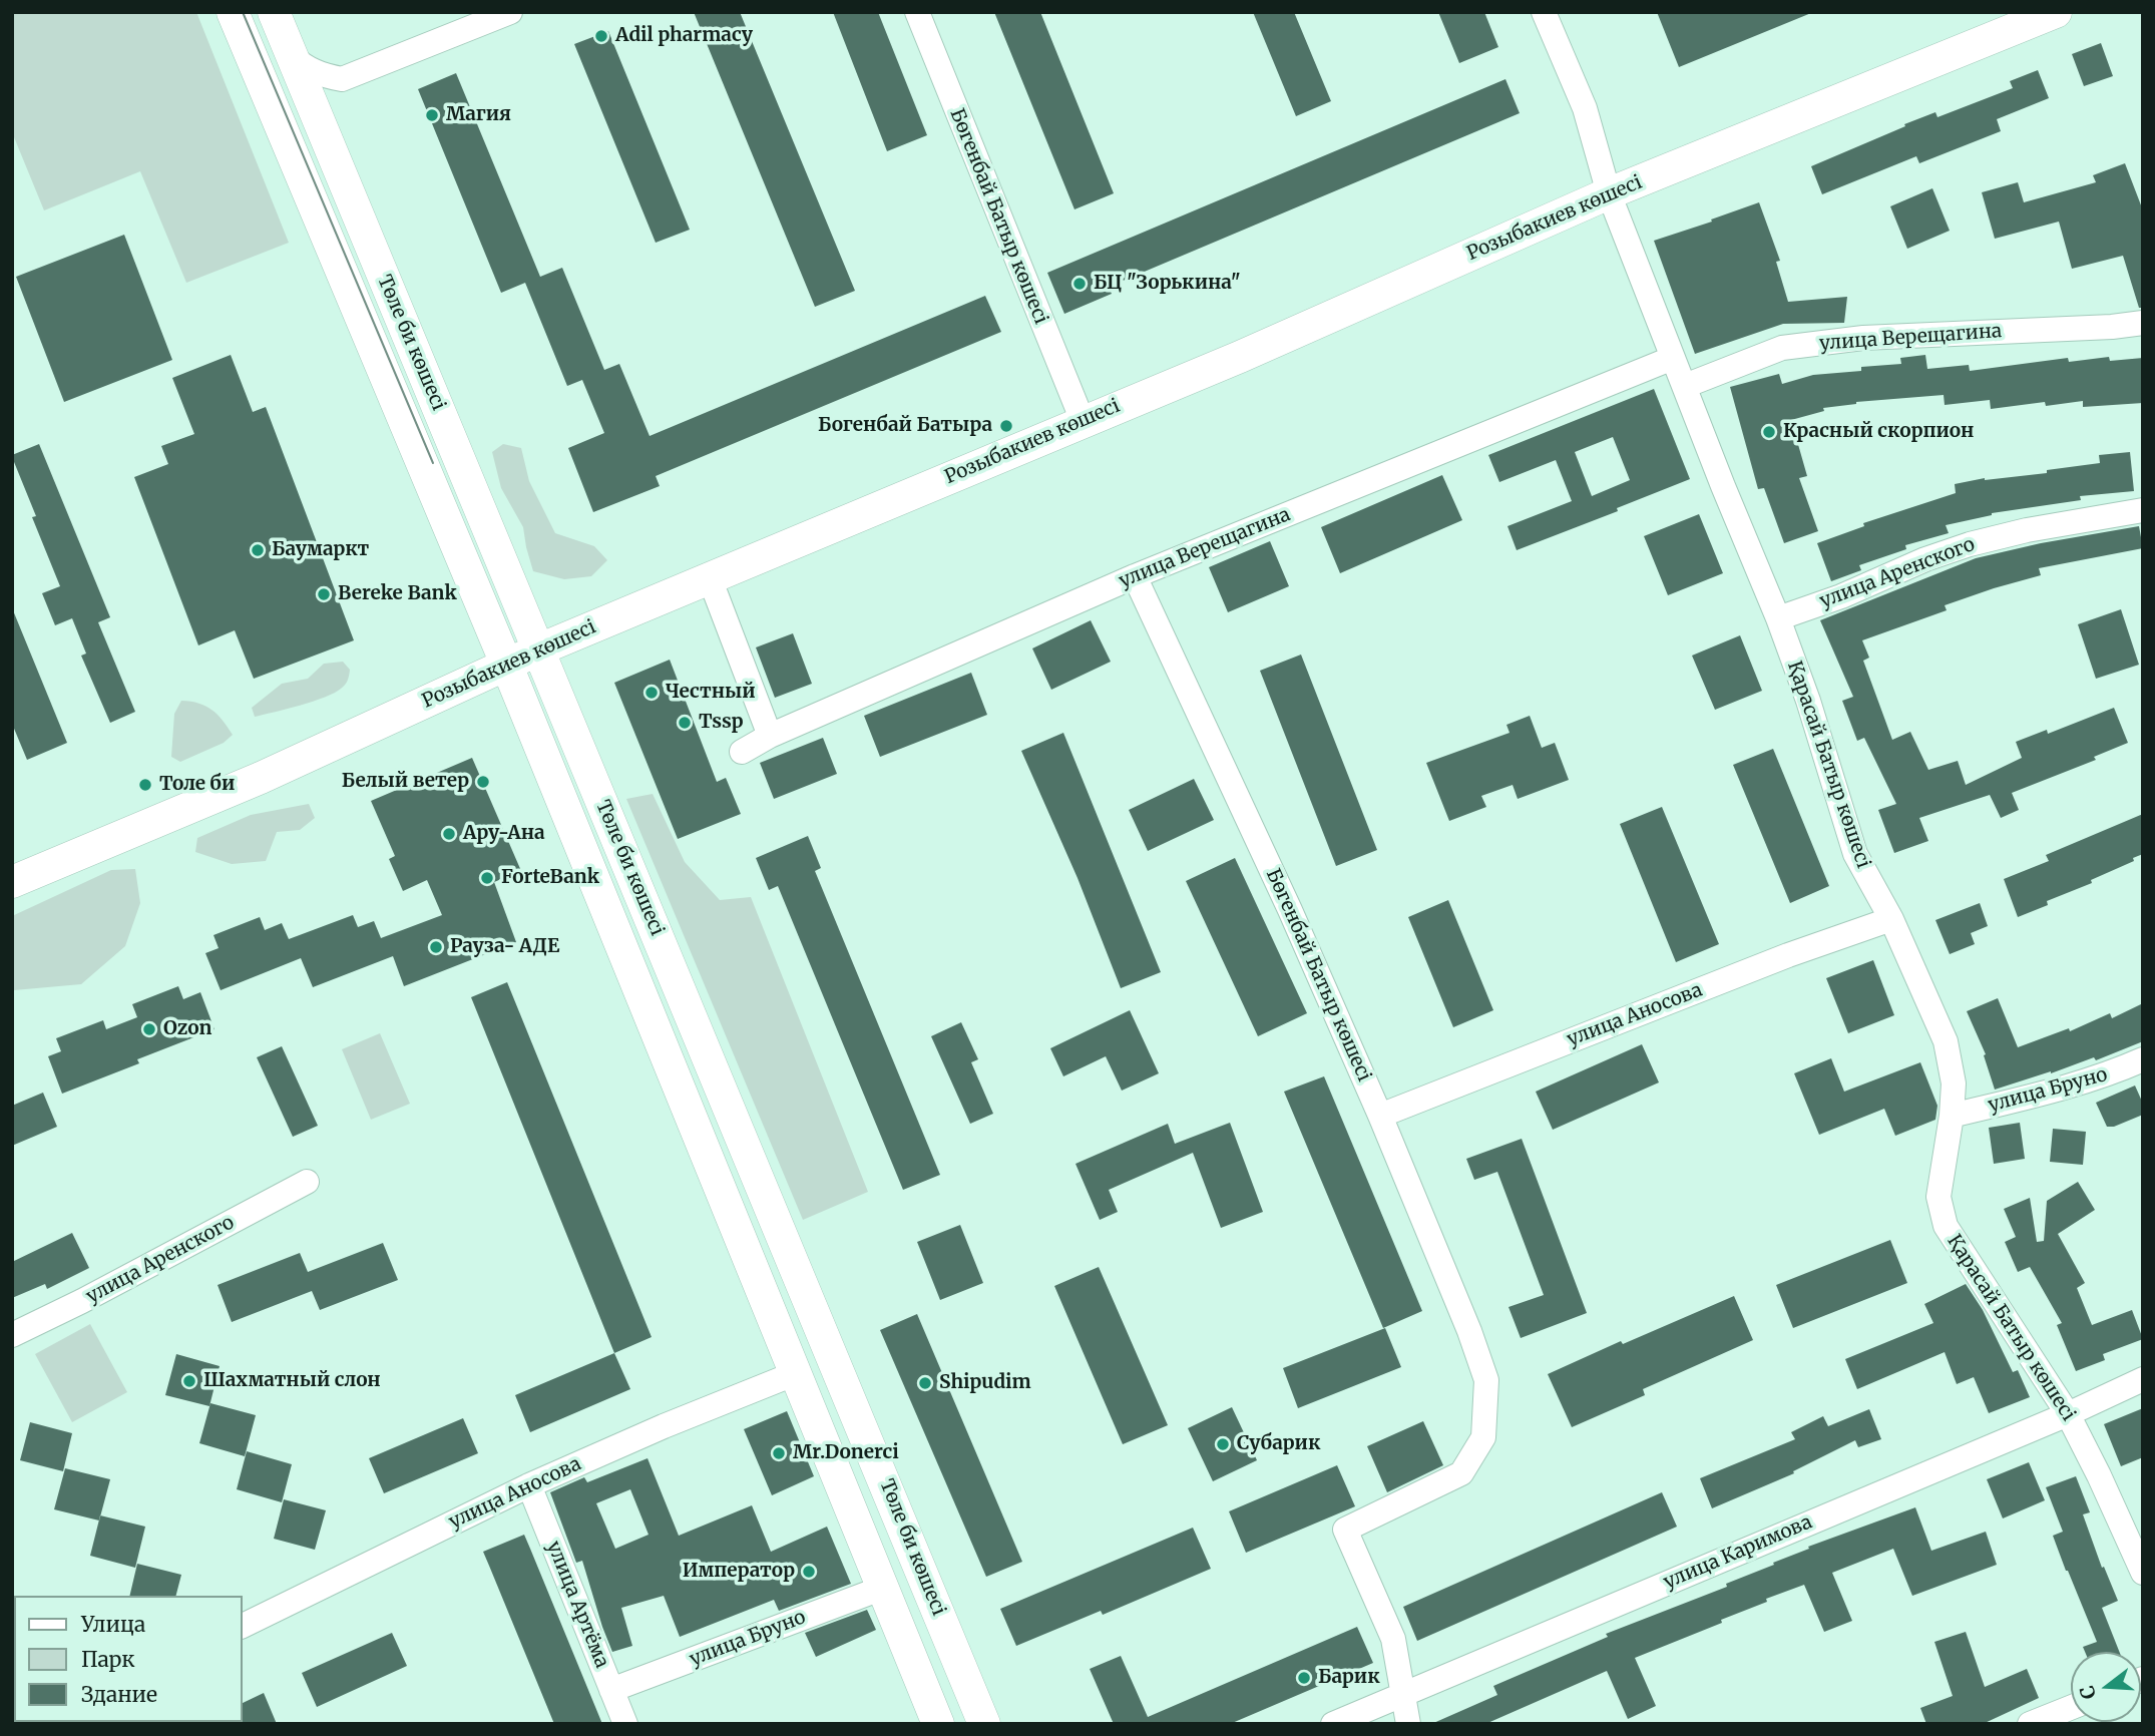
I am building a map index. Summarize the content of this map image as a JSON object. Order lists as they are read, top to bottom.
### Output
{
  "streets": {
    "main road": ["Розыбакиев көшесі", "Төле би көшесі"],
    "street": [
      "Бөгенбай Батыр көшесі",
      "улица Верещагина",
      "улица Аренского",
      "Қарасай Батыр көшесі",
      "улица Аносова",
      "улица Бруно",
      "улица Каримова",
      "улица Артёма"
    ]
  },
  "crossings": [
    ["Бөгенбай Батыр көшесі", "Розыбакиев көшесі"],
    ["Бөгенбай Батыр көшесі", "улица Верещагина"],
    ["Бөгенбай Батыр көшесі", "улица Аносова"],
    ["Бөгенбай Батыр көшесі", "улица Каримова"],
    ["Розыбакиев көшесі", "Төле би көшесі"],
    ["Розыбакиев көшесі", "Қарасай Батыр көшесі"],
    ["улица Верещагина", "Қарасай Батыр көшесі"],
    ["Төле би көшесі", "улица Аносова"],
    ["Төле би көшесі", "улица Бруно"],
    ["улица Аренского", "Қарасай Батыр көшесі"],
    ["Қарасай Батыр көшесі", "улица Аносова"],
    ["Қарасай Батыр көшесі", "улица Бруно"],
    ["Қарасай Батыр көшесі", "улица Каримова"],
    ["улица Аносова", "улица Артёма"],
    ["улица Бруно", "улица Артёма"]
  ],
  "places": [
    "Adil pharmacy",
    "Магия",
    "БЦ \"Зорькина\"",
    "Богенбай Батыра",
    "Красный скорпион",
    "Баумаркт",
    "Bereke Bank",
    "Честный",
    "Tssp",
    "Белый ветер",
    "Толе би",
    "Ару-Ана",
    "ForteBank",
    "Рауза- АДЕ",
    "Ozon",
    "Шахматный слон",
    "Shipudim",
    "Субарик",
    "Mr.Donerci",
    "Император",
    "Барик"
  ],
  "legend": ["Улица", "Парк", "Здание"],
  "north": "left"
}
